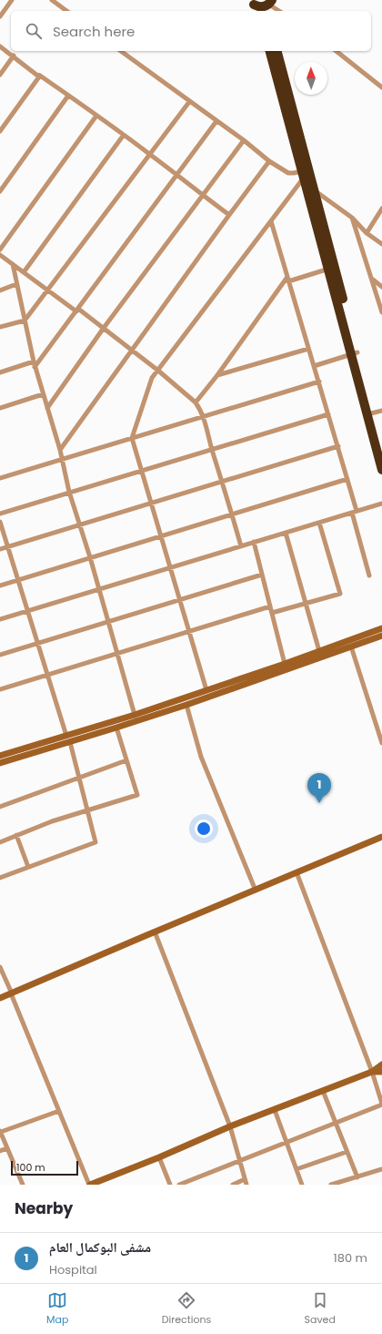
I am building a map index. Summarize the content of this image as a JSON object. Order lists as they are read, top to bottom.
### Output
{
  "scale_bar": "100 m",
  "north": "top",
  "page": {
    "search": "Search here",
    "pins": "1",
    "scale": "100 m",
    "heading": "Nearby",
    "list": [
      {
        "mark": "1",
        "name": "مشفى البوكمال العام",
        "note": "Hospital",
        "value": "180 m"
      }
    ],
    "nav": ["Map", "Directions", "Saved"]
  }
}
